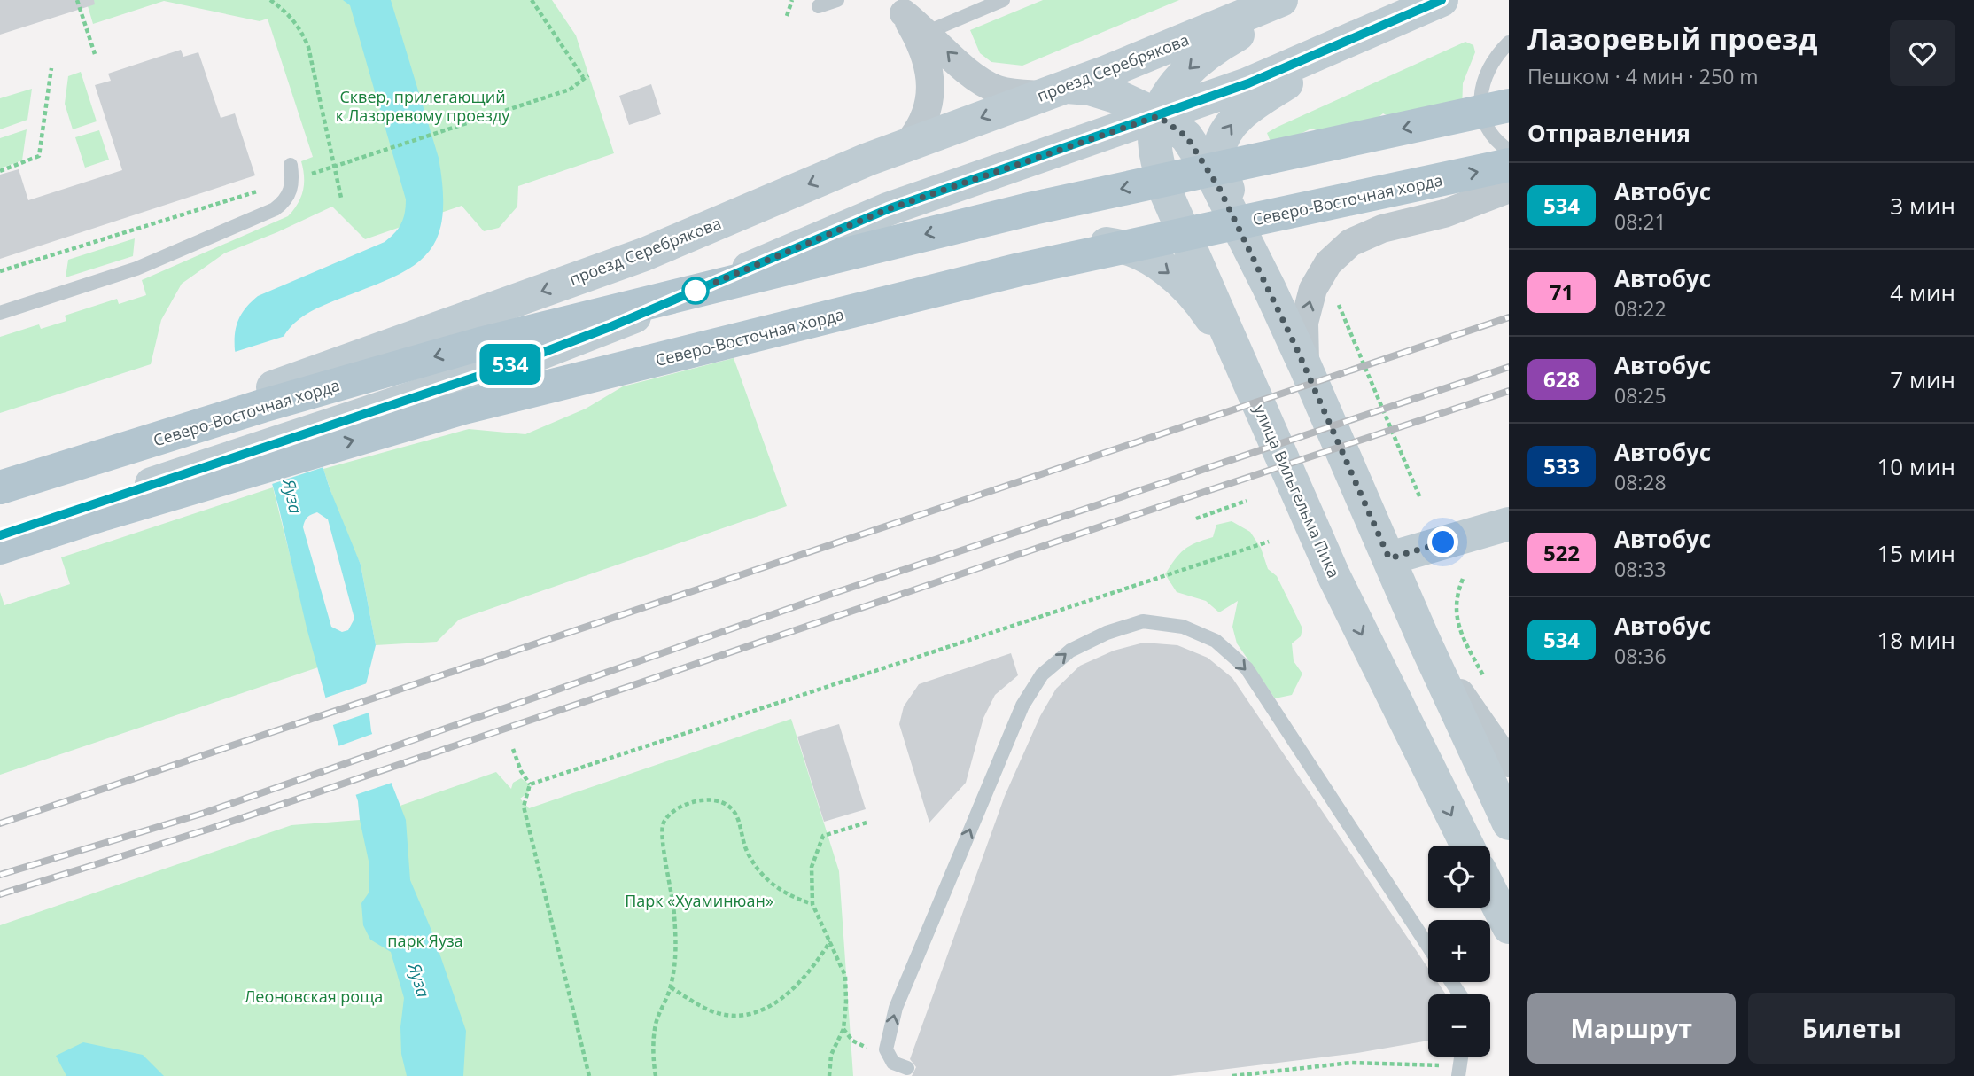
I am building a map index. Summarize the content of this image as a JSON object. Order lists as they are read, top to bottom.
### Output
{
  "streets": {
    "main road": ["проезд Серебрякова", "Северо-Восточная хорда", "улица Вильгельма Пика"]
  },
  "water": ["Яуза"],
  "parks": [
    "Сквер, прилегающий к Лазоревому проезду",
    "Парк «Хуаминюан»",
    "парк Яуза",
    "Леоновская роща"
  ],
  "lines": ["bus line 534"],
  "page": {
    "on_map": "534",
    "heading": [
      ["Лазоревый проезд", "Пешком · 4 мин · 250 m"],
      "Отправления"
    ],
    "list": [
      {
        "mark": "534",
        "name": "Автобус",
        "note": "08:21",
        "value": "3 мин"
      },
      {
        "mark": "71",
        "name": "Автобус",
        "note": "08:22",
        "value": "4 мин"
      },
      {
        "mark": "628",
        "name": "Автобус",
        "note": "08:25",
        "value": "7 мин"
      },
      {
        "mark": "533",
        "name": "Автобус",
        "note": "08:28",
        "value": "10 мин"
      },
      {
        "mark": "522",
        "name": "Автобус",
        "note": "08:33",
        "value": "15 мин"
      },
      {
        "mark": "534",
        "name": "Автобус",
        "note": "08:36",
        "value": "18 мин"
      }
    ],
    "map_buttons": ["+", "−"],
    "buttons": ["Маршрут", "Билеты"]
  }
}
